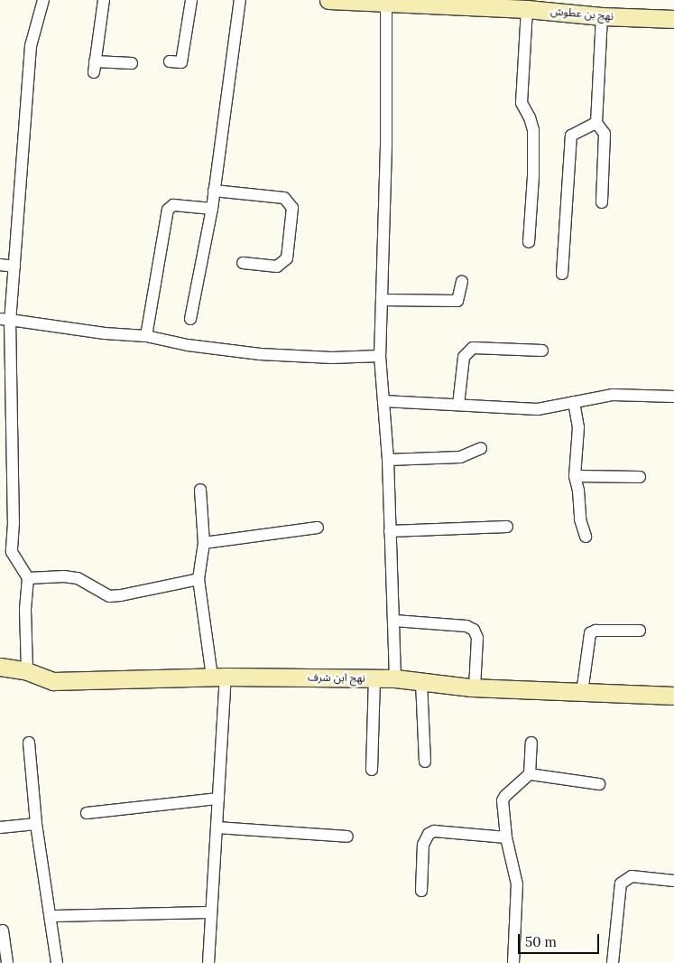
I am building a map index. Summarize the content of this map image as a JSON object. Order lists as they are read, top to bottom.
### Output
{
  "streets": {
    "street": ["نهج بن عطوش", "نهج ابن شرف"]
  },
  "scale_bar": "50 m"
}
